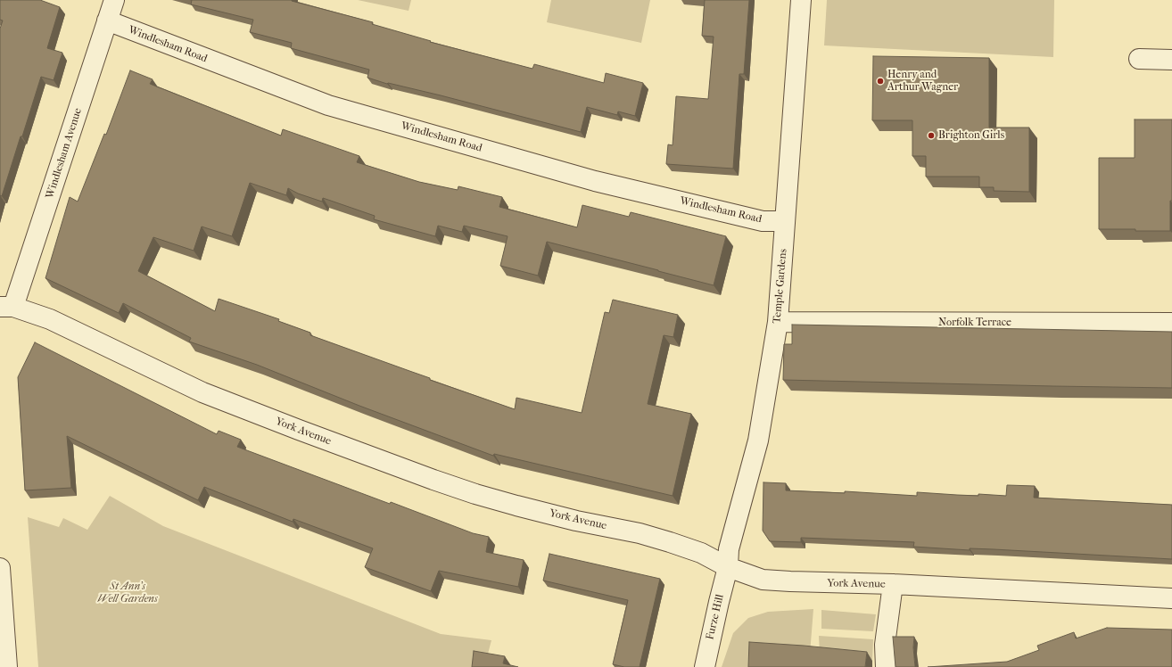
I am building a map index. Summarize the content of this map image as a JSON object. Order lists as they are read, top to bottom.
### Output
{
  "streets": {
    "street": [
      "Windlesham Road",
      "Windlesham Avenue",
      "Temple Gardens",
      "Norfolk Terrace",
      "York Avenue",
      "Furze Hill"
    ]
  },
  "crossings": [
    ["Windlesham Road", "Windlesham Avenue"],
    ["Windlesham Road", "Temple Gardens"],
    ["Windlesham Avenue", "York Avenue"],
    ["Temple Gardens", "Norfolk Terrace"],
    ["Temple Gardens", "York Avenue"],
    ["Temple Gardens", "Furze Hill"],
    ["York Avenue", "Furze Hill"]
  ],
  "parks": ["St Ann's Well Gardens"],
  "places": ["Henry and Arthur Wagner", "Brighton Girls"]
}
